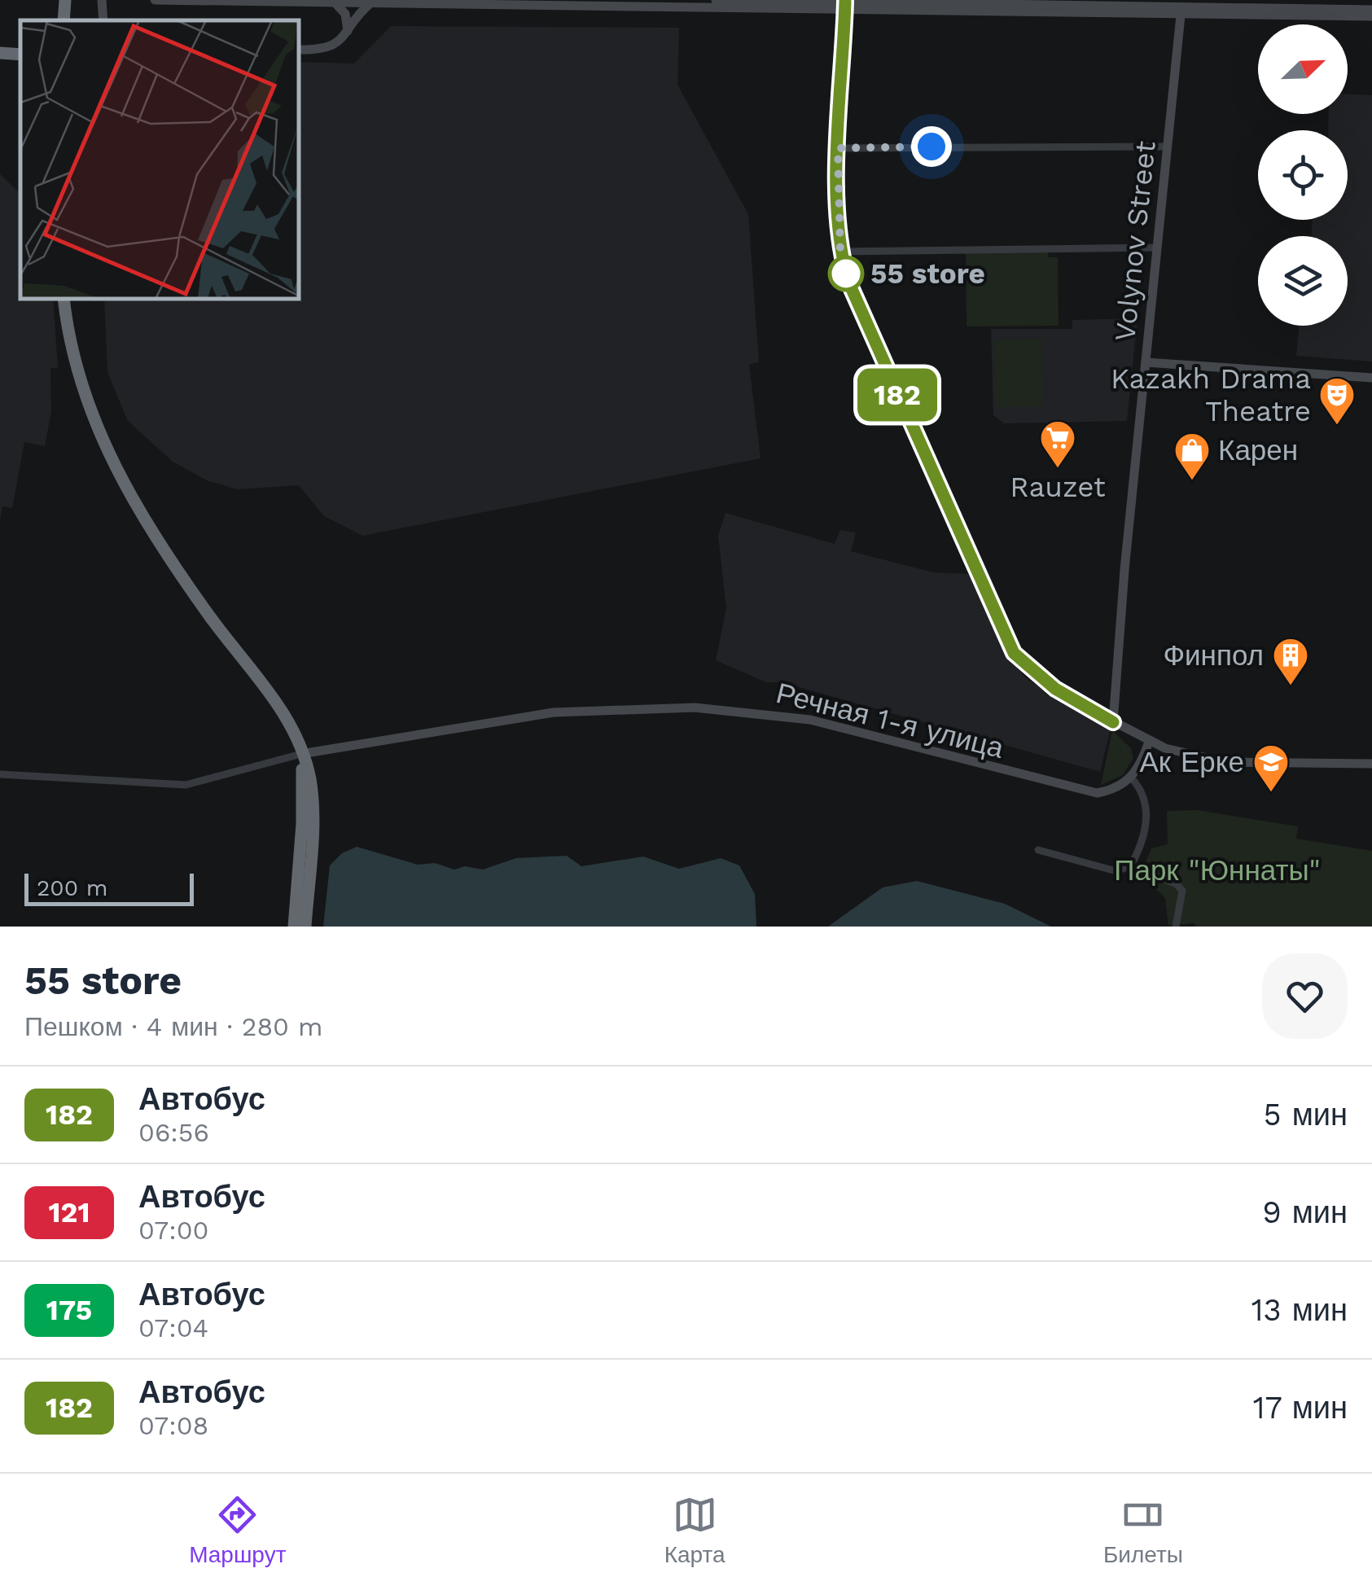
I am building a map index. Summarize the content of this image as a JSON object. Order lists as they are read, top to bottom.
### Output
{
  "streets": {
    "main road": ["Volynov Street", "Речная 1-я улица"]
  },
  "parks": ["Парк \"Юннаты\""],
  "places": {
    "other": ["55 store"],
    "theatre": ["Kazakh Drama Theatre"],
    "supermarket": ["Rauzet"],
    "shop": ["Карен"],
    "building": ["Финпол"],
    "school or university": ["Ак Ерке"]
  },
  "lines": ["bus line 182"],
  "scale_bar": "200 m",
  "north": "top right",
  "page": {
    "on_map": "182",
    "scale": "200 m",
    "heading": ["55 store", "Пешком · 4 мин · 280 m"],
    "list": [
      {
        "mark": "182",
        "name": "Автобус",
        "note": "06:56",
        "value": "5 мин"
      },
      {
        "mark": "121",
        "name": "Автобус",
        "note": "07:00",
        "value": "9 мин"
      },
      {
        "mark": "175",
        "name": "Автобус",
        "note": "07:04",
        "value": "13 мин"
      },
      {
        "mark": "182",
        "name": "Автобус",
        "note": "07:08",
        "value": "17 мин"
      }
    ],
    "tabs": ["Маршрут", "Карта", "Билеты"]
  }
}
